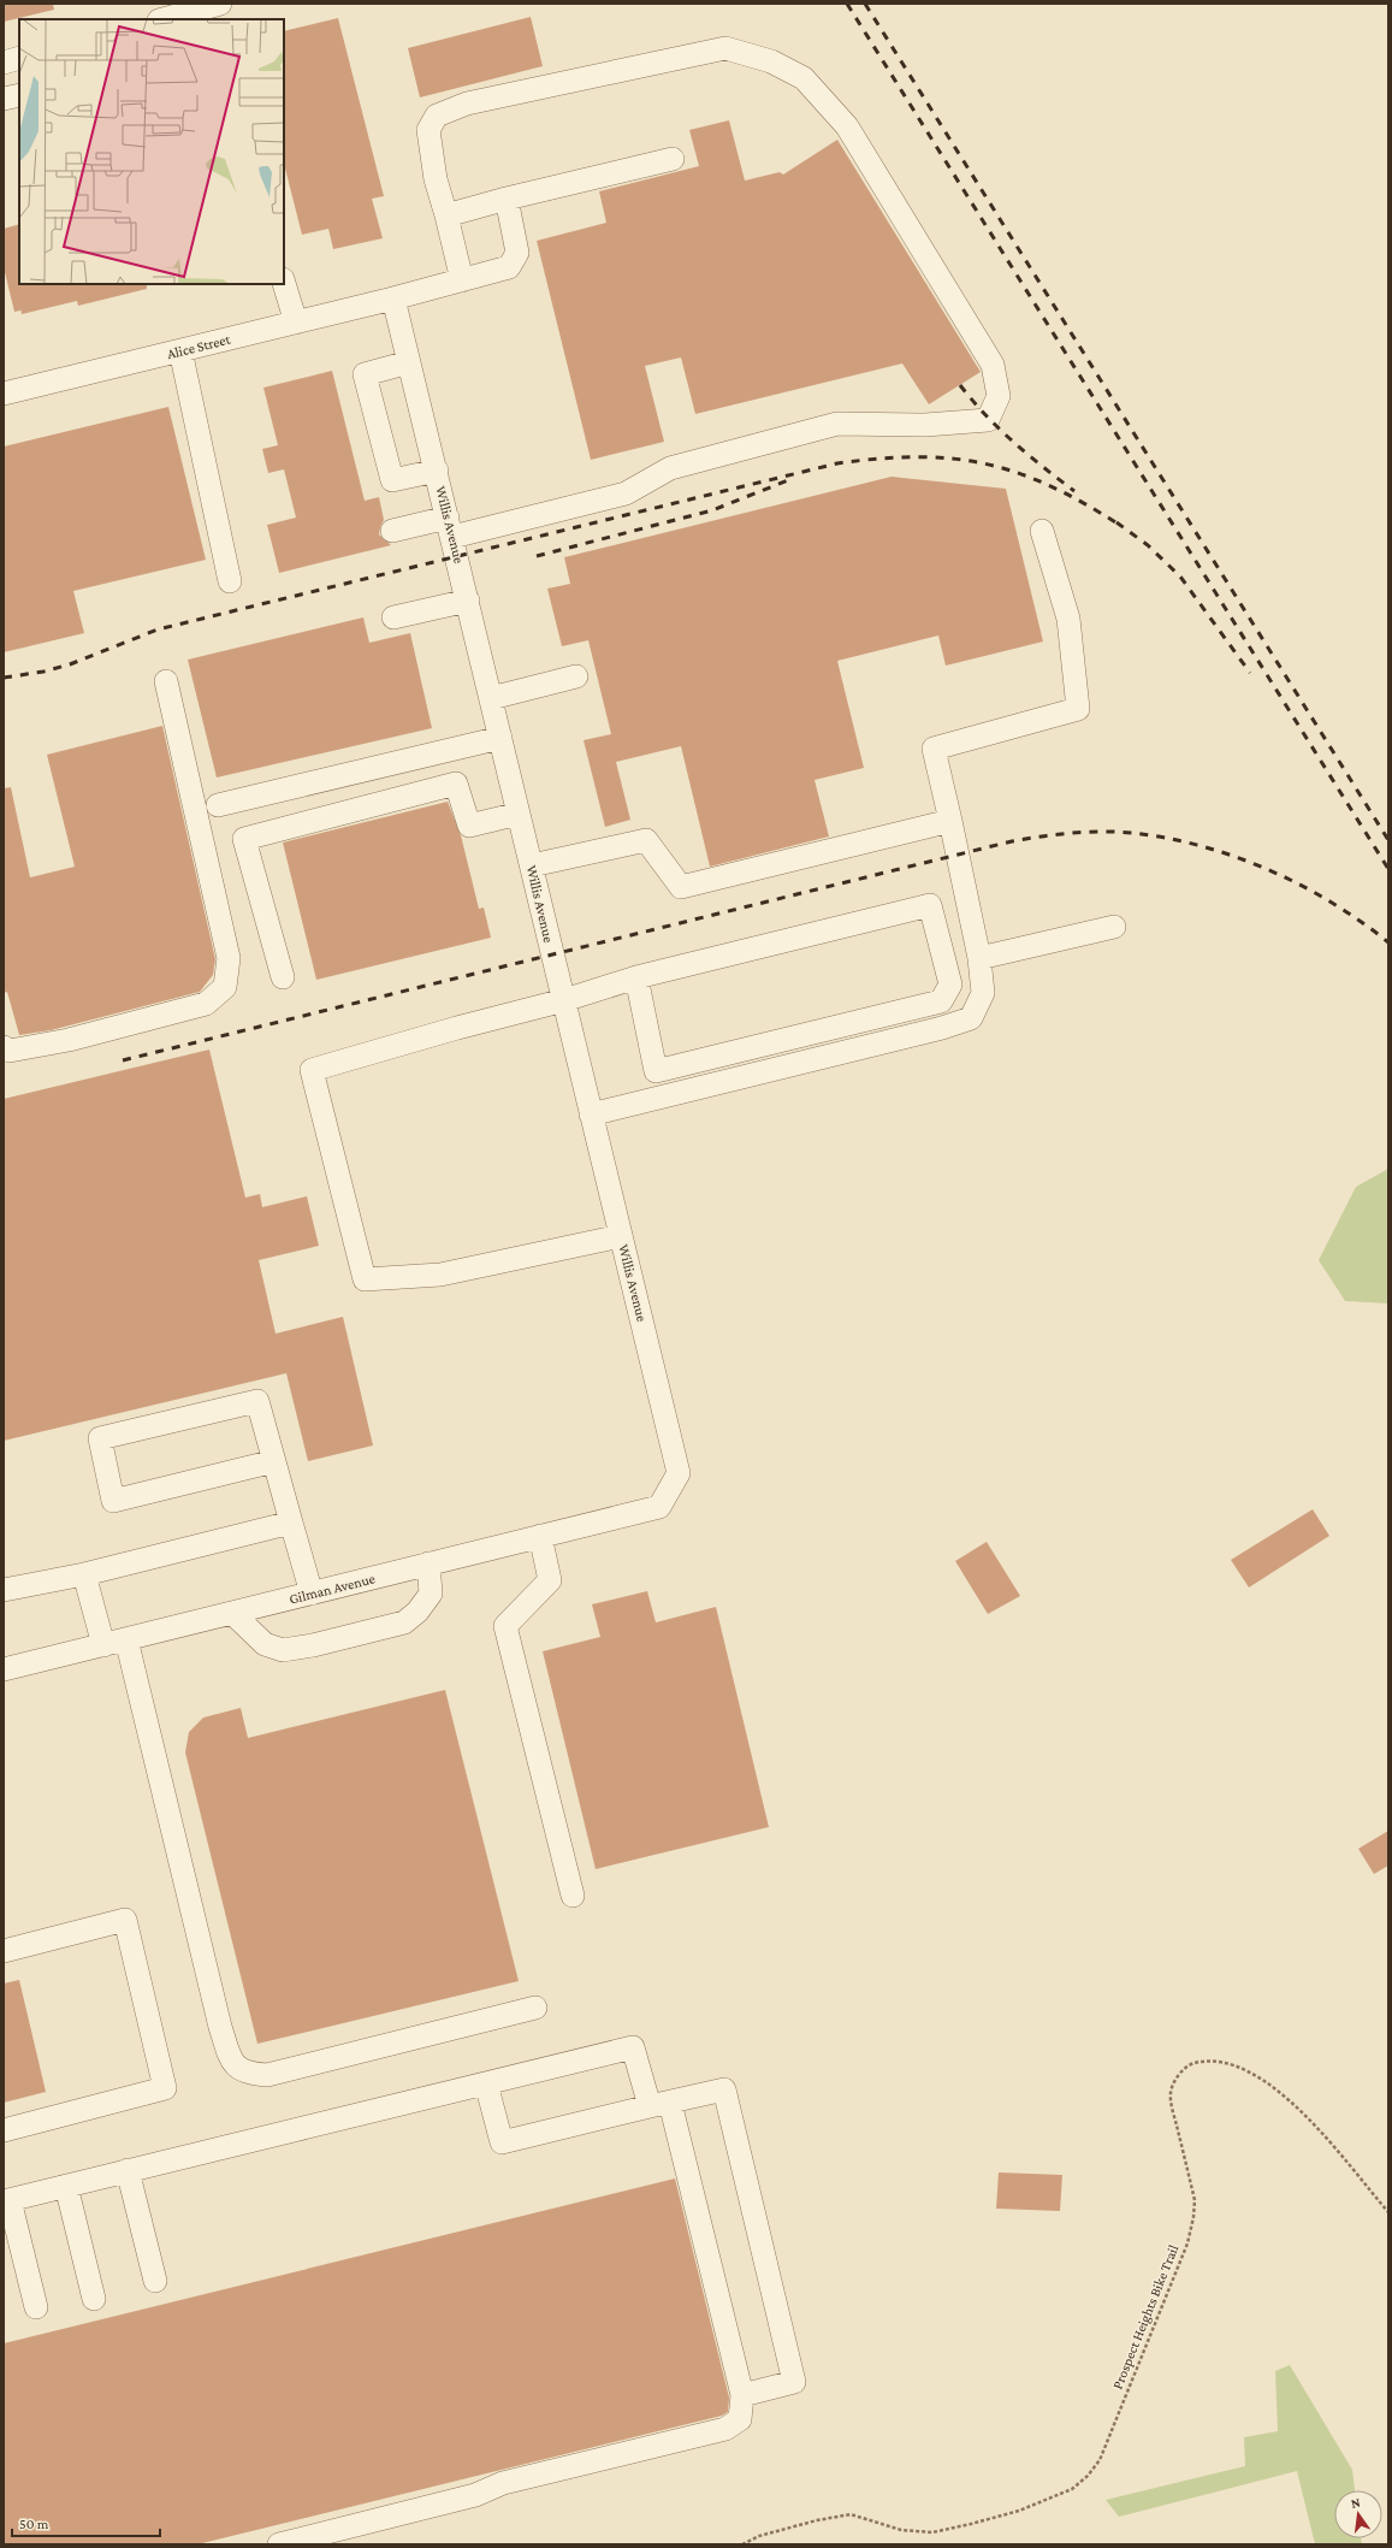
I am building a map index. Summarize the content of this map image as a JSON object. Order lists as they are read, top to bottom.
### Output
{
  "streets": {
    "street": ["Alice Street", "Willis Avenue", "Gilman Avenue"],
    "path": ["Prospect Heights Bike Trail"]
  },
  "crossings": [
    ["Alice Street", "Willis Avenue"],
    ["Willis Avenue", "Gilman Avenue"]
  ],
  "scale_bar": "50 m",
  "north": "top"
}
